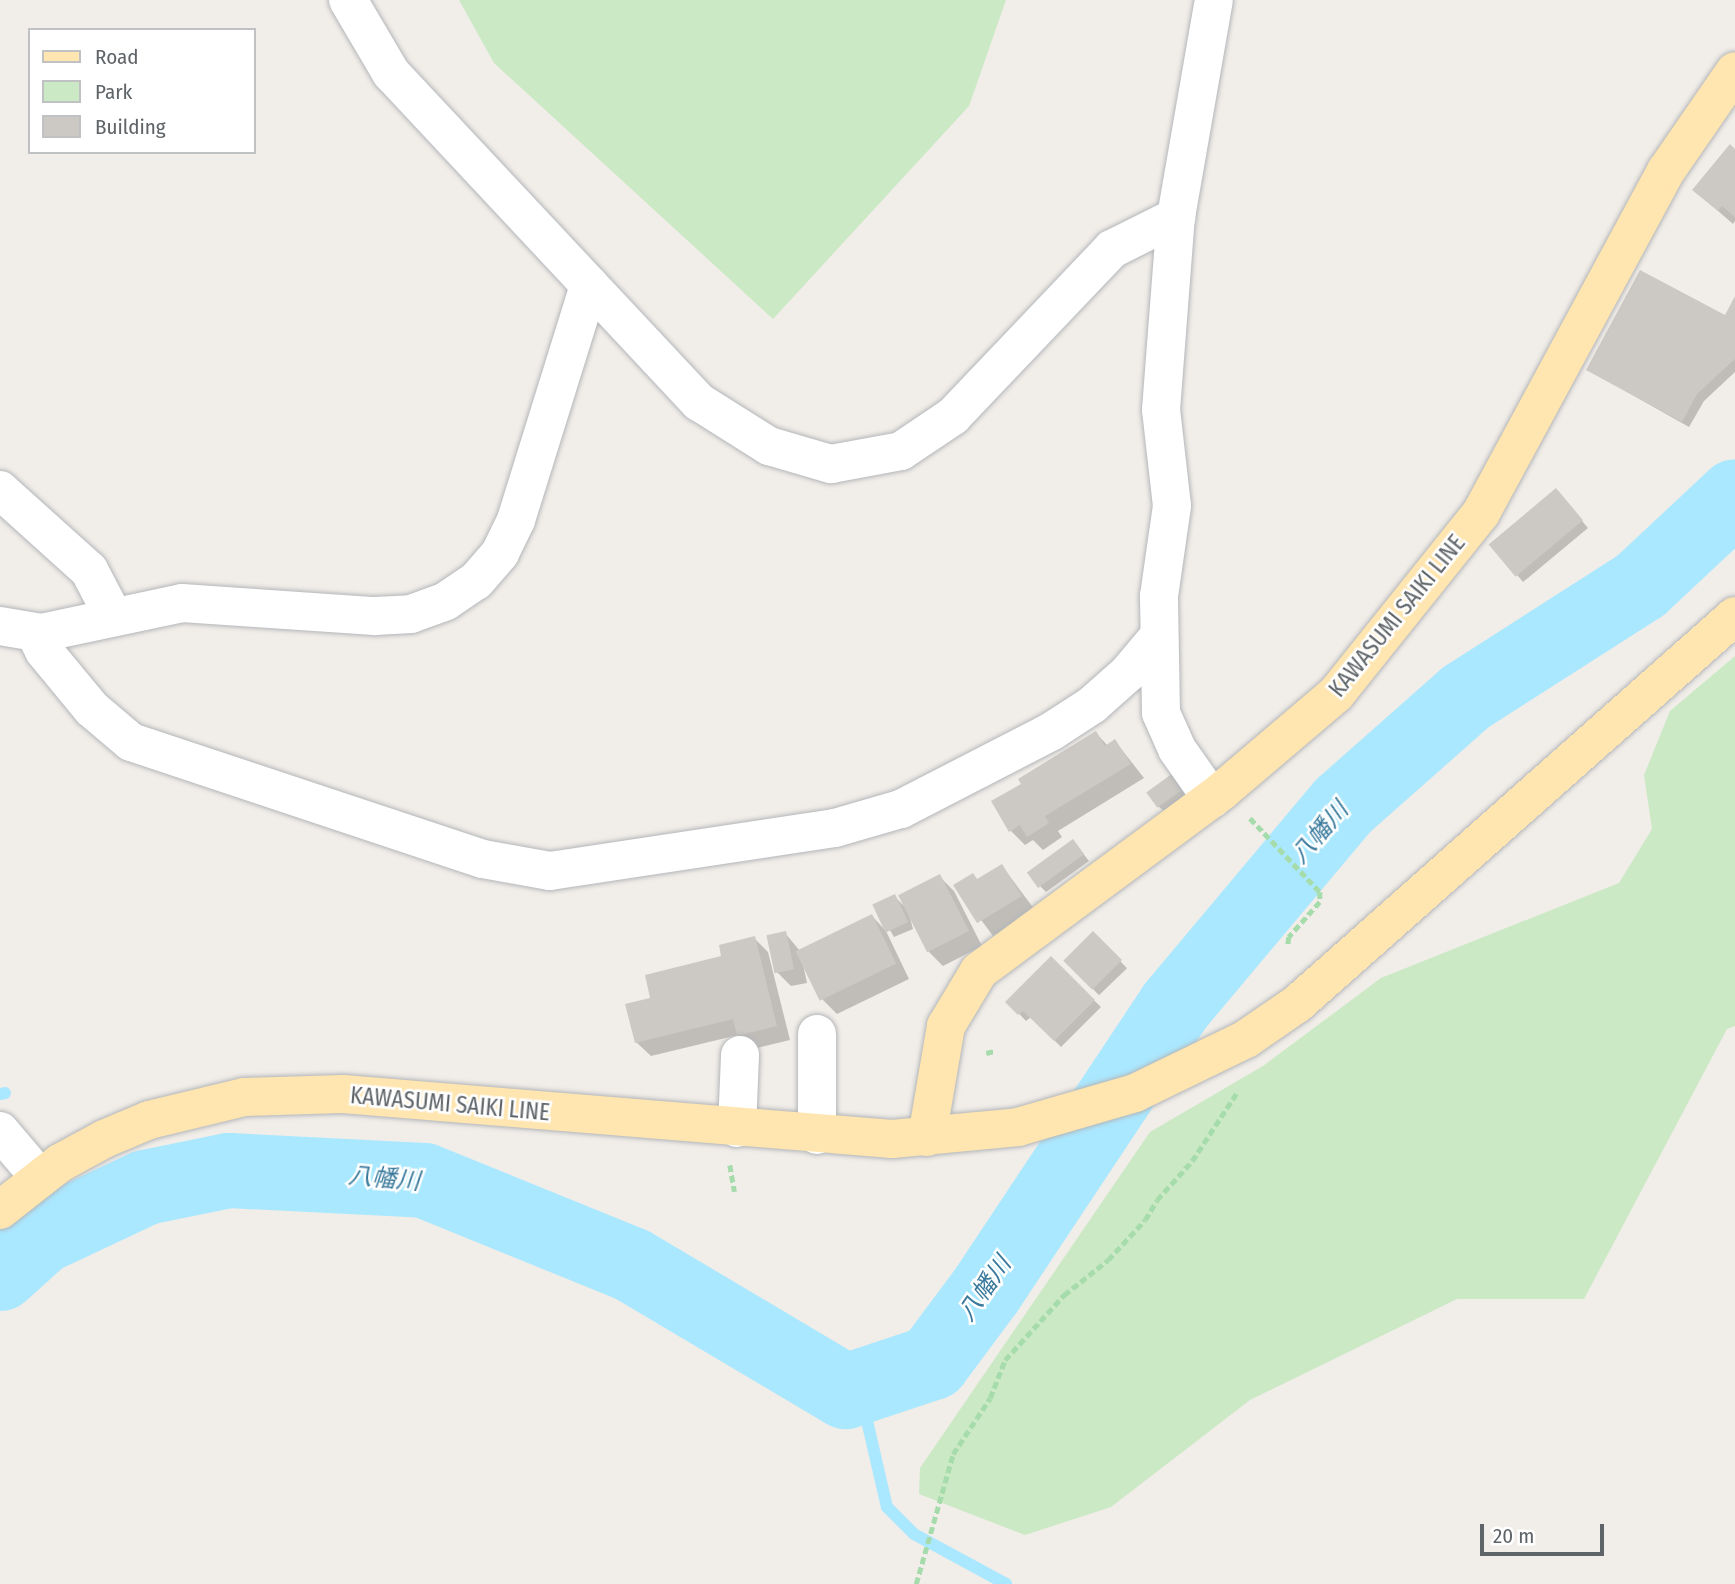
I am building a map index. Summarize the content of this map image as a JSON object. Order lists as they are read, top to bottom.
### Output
{
  "streets": {
    "main road": ["KAWASUMI SAIKI LINE"]
  },
  "water": ["八幡川"],
  "legend": ["Road", "Park", "Building"],
  "scale_bar": "20 m"
}
